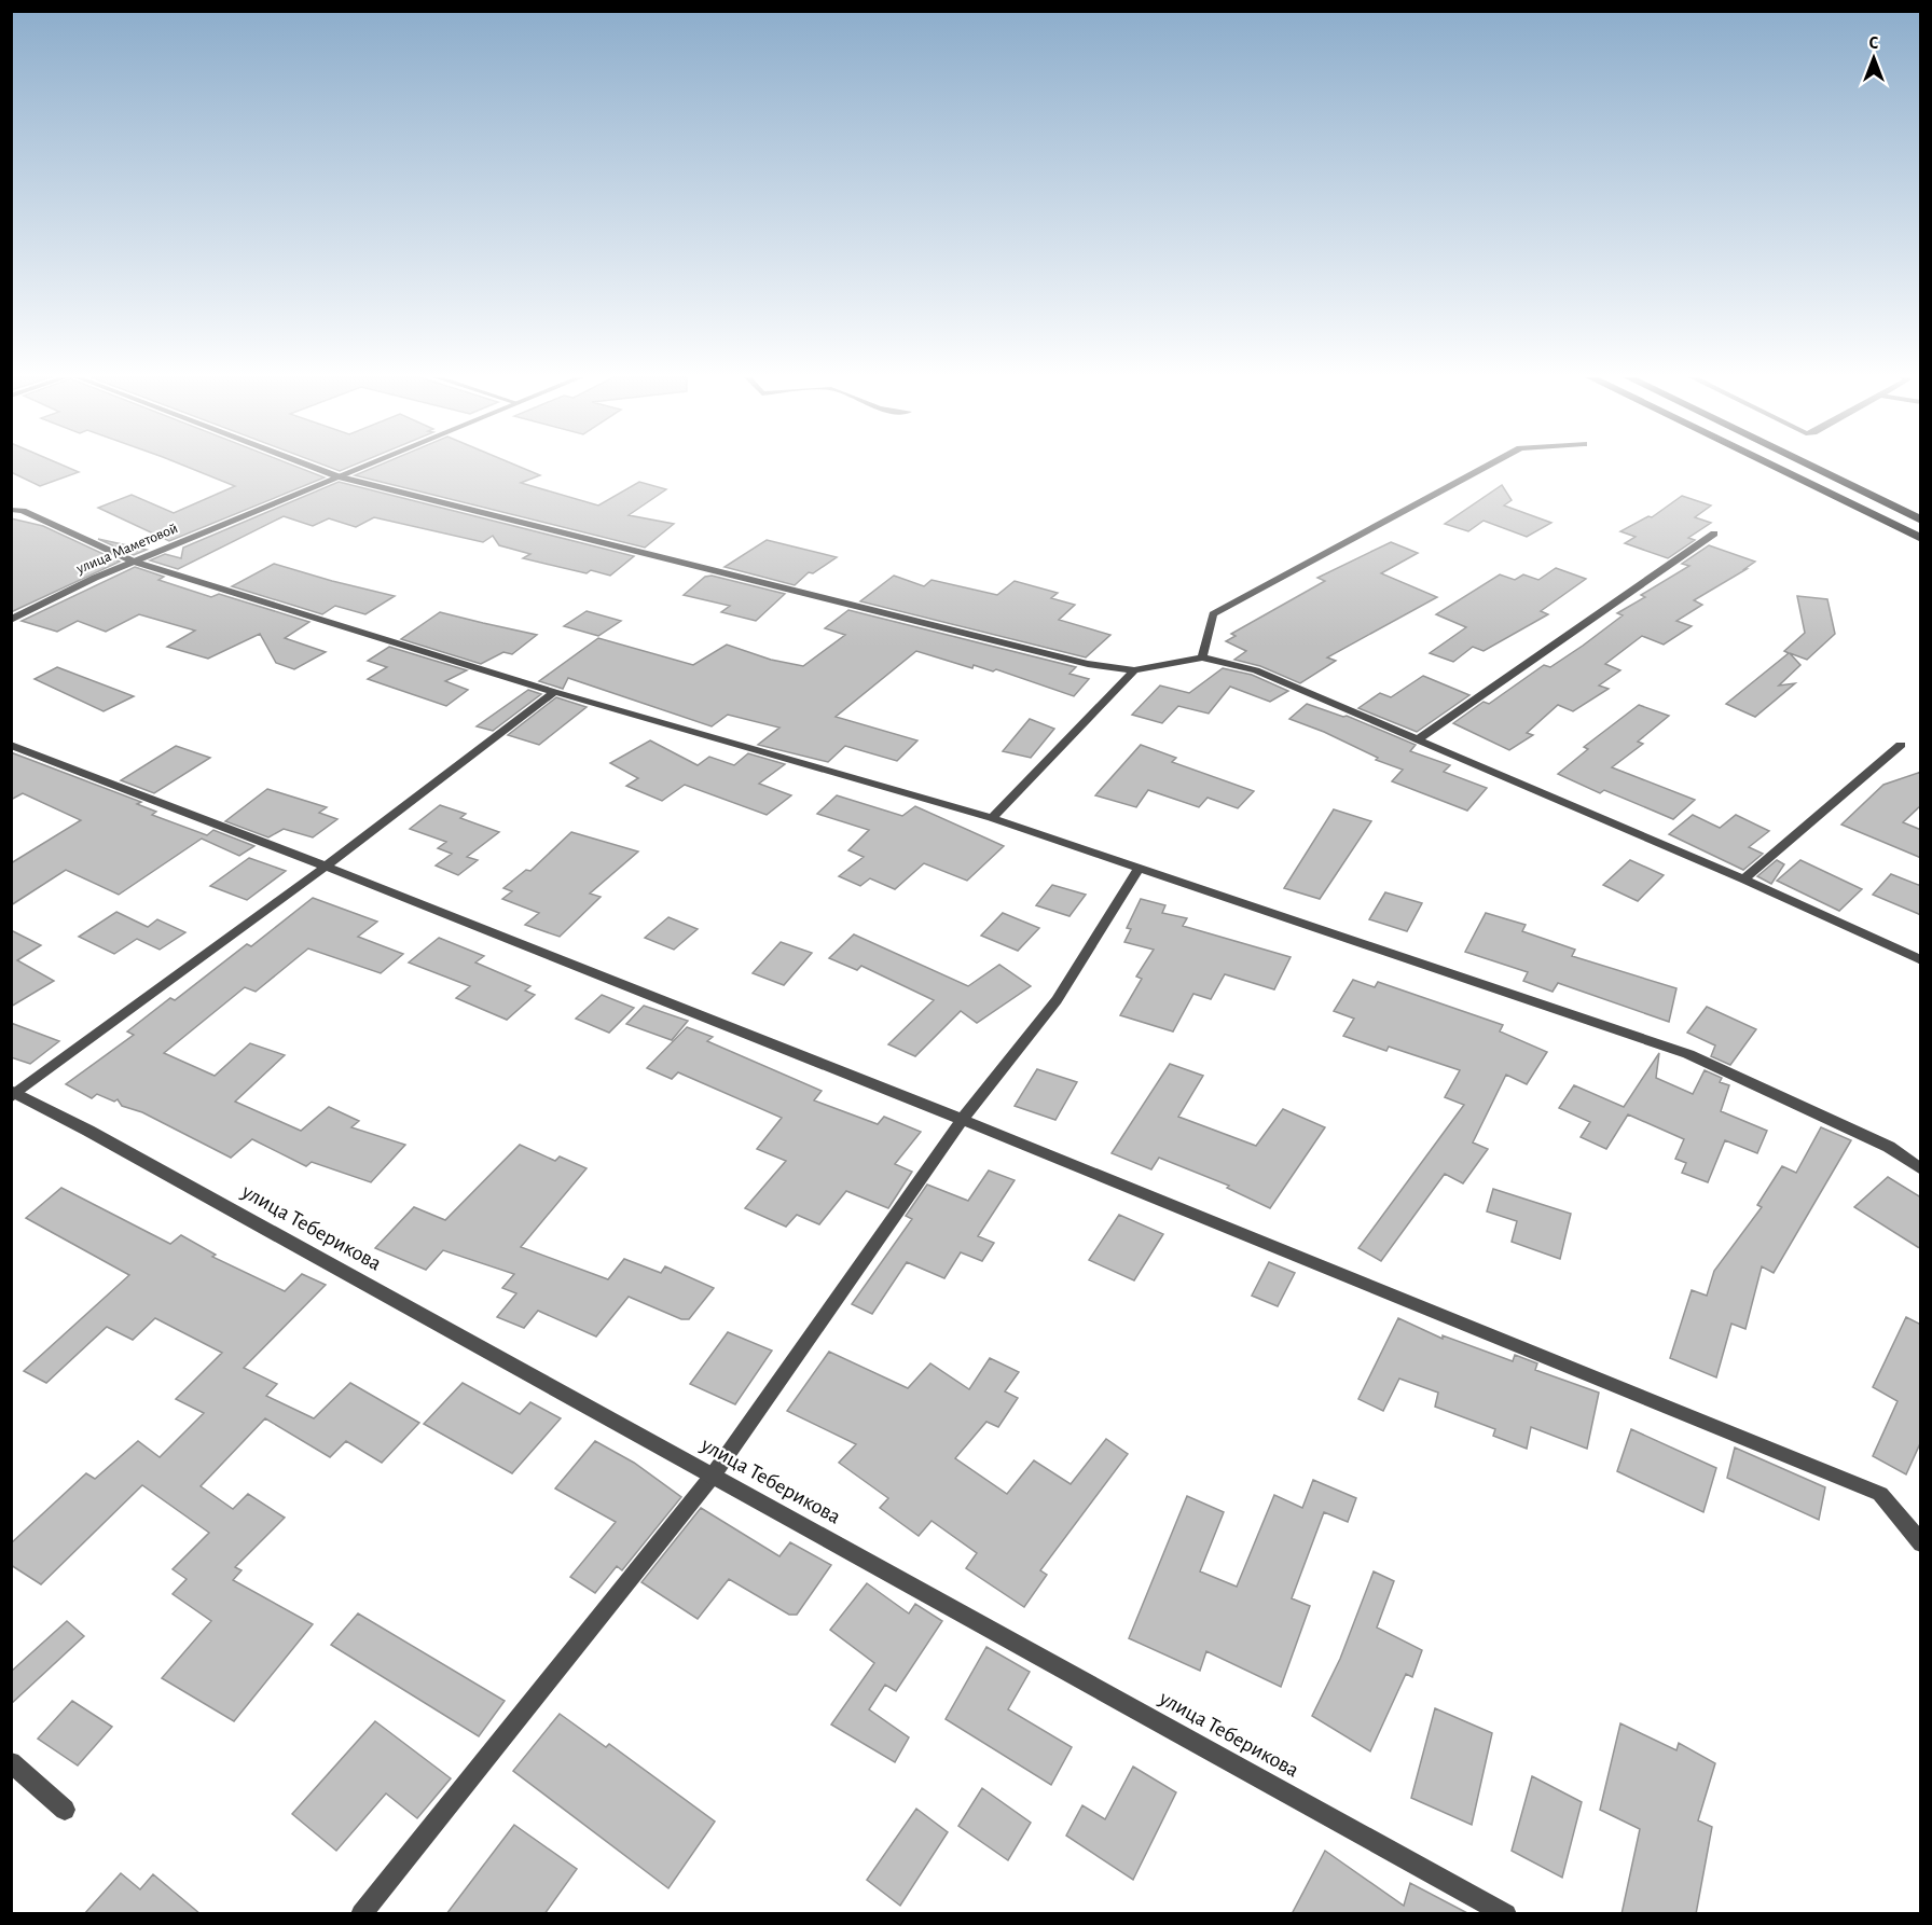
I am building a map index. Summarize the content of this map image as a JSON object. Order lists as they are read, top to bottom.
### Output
{
  "streets": {
    "street": ["улица Маметовой", "улица Теберикова"]
  },
  "north": "top"
}
